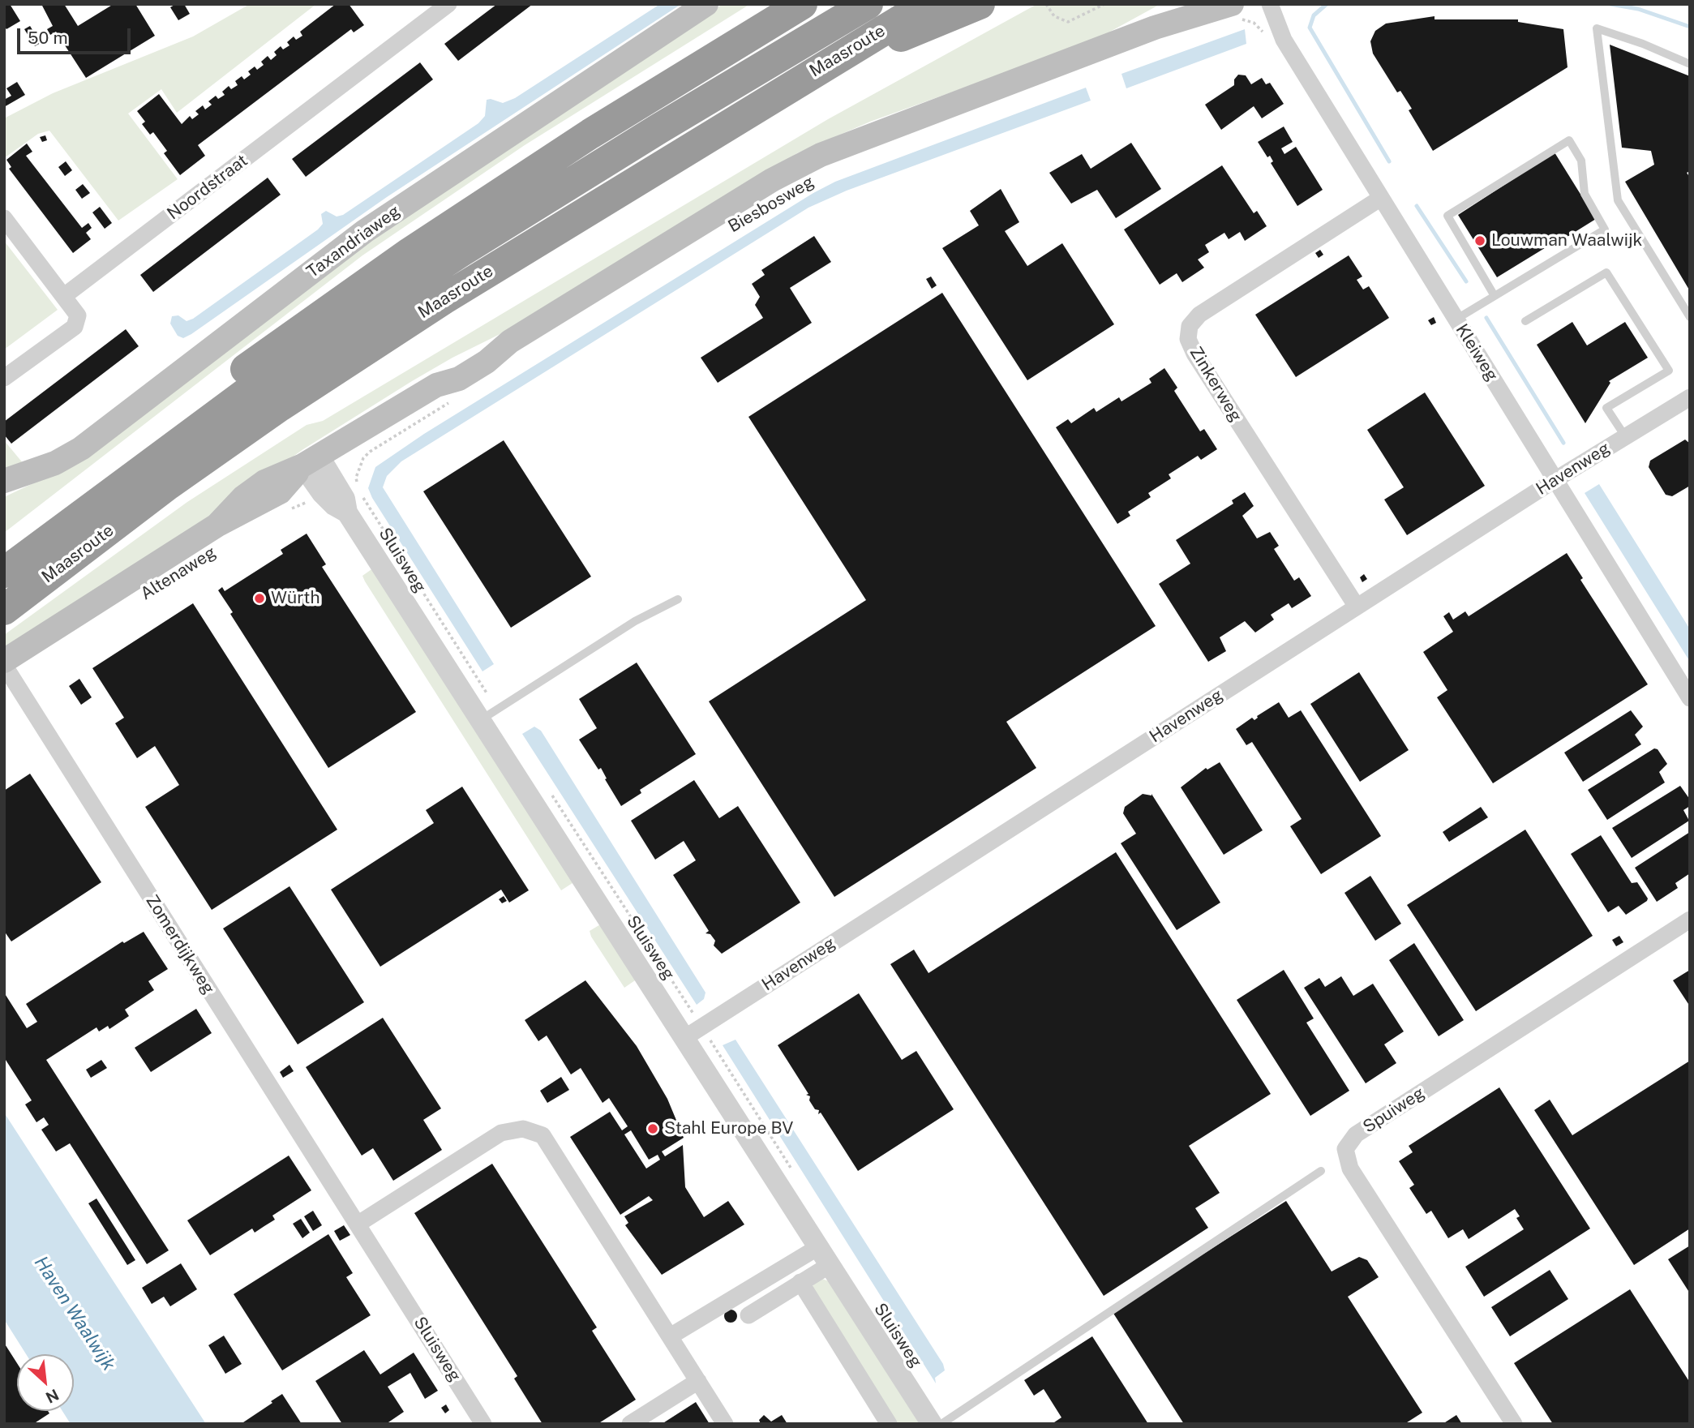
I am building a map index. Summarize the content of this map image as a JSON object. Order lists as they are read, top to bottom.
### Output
{
  "streets": {
    "highway": ["Maasroute"],
    "main road": ["Biesbosweg", "Taxandriaweg", "Altenaweg"],
    "street": [
      "Noordstraat",
      "Kleiweg",
      "Zinkerweg",
      "Havenweg",
      "Sluisweg",
      "Zomerdijkweg",
      "Spuiweg"
    ]
  },
  "crossings": [
    ["Biesbosweg", "Sluisweg"],
    ["Biesbosweg", "Altenaweg"],
    ["Kleiweg", "Zinkerweg"],
    ["Kleiweg", "Havenweg"],
    ["Zinkerweg", "Havenweg"],
    ["Havenweg", "Sluisweg"],
    ["Sluisweg", "Altenaweg"],
    ["Sluisweg", "Zomerdijkweg"],
    ["Altenaweg", "Zomerdijkweg"]
  ],
  "water": ["Haven Waalwijk"],
  "places": ["Louwman Waalwijk", "Würth", "Stahl Europe BV"],
  "scale_bar": "50 m",
  "north": "bottom right"
}
